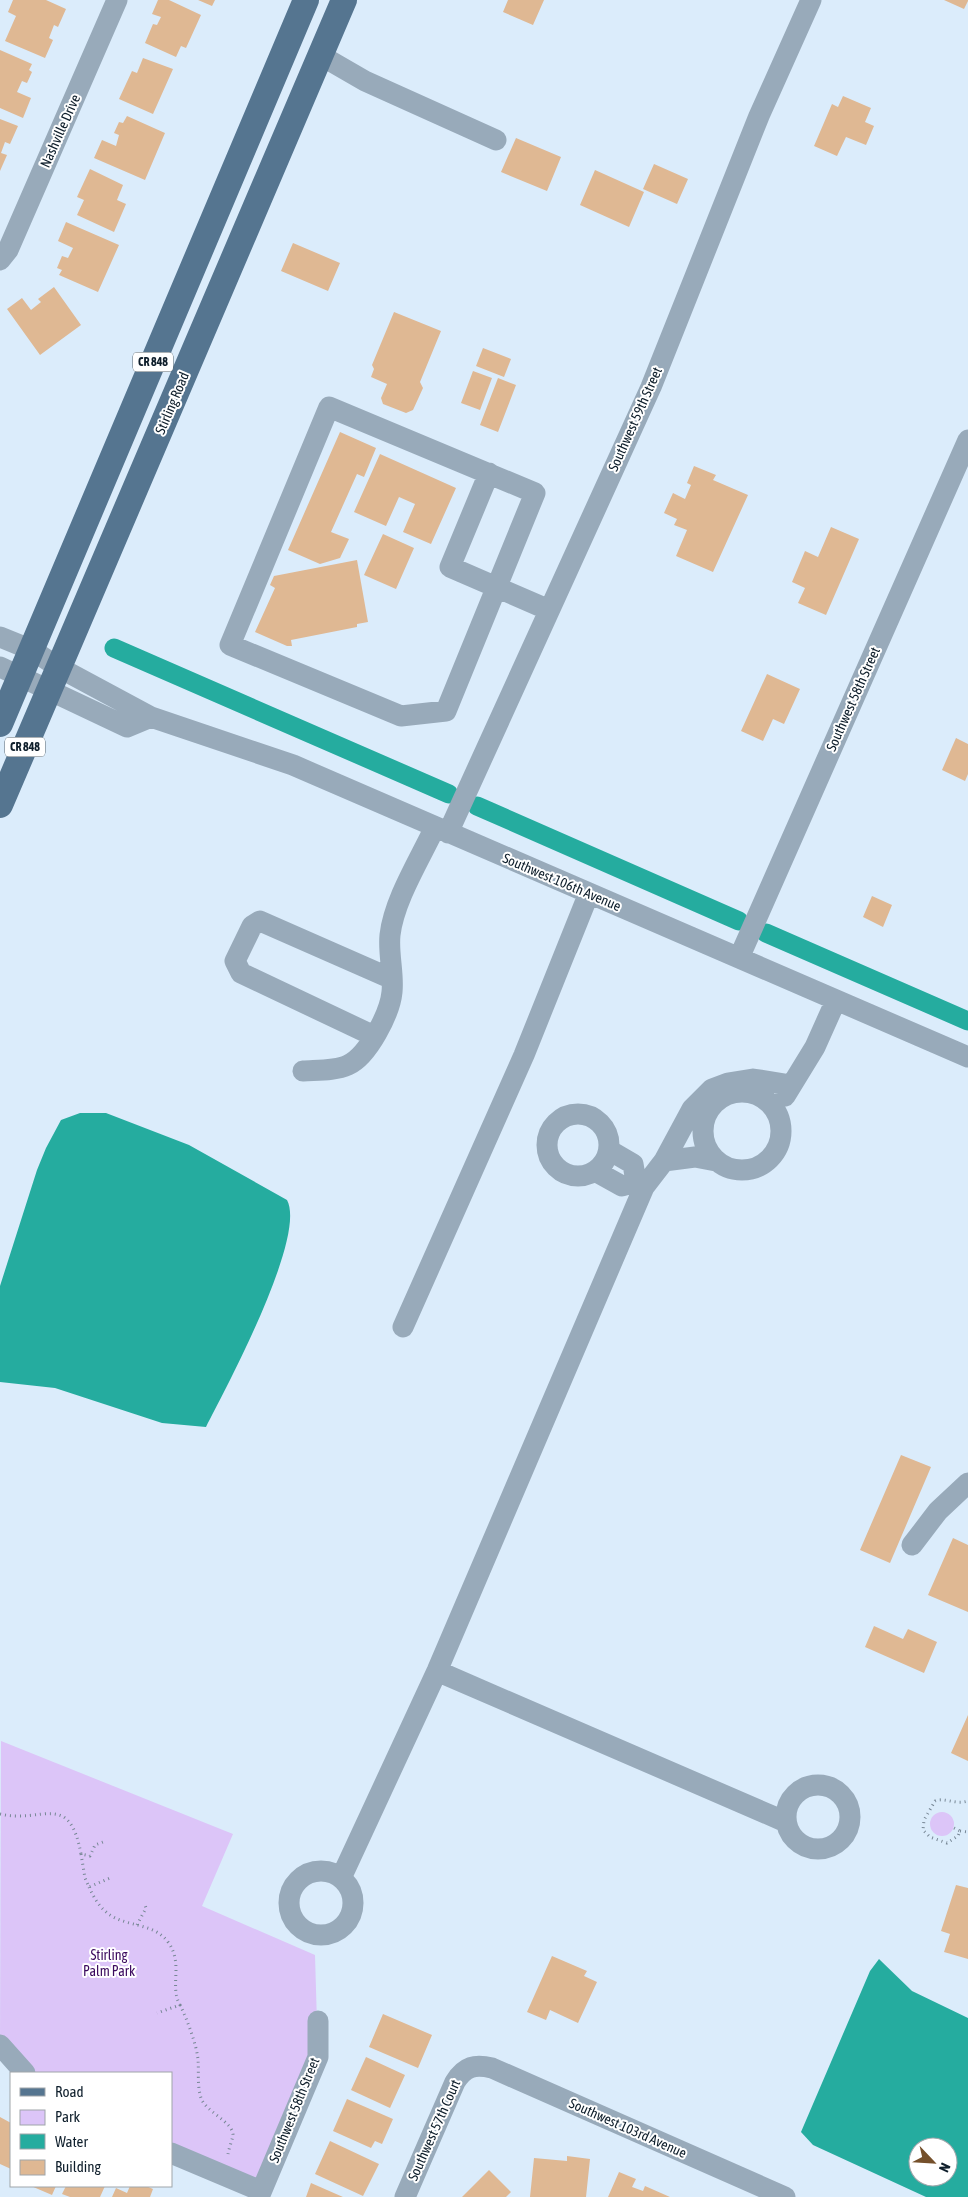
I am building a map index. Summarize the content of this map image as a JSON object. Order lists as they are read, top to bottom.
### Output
{
  "streets": {
    "main road": ["CR 848", "Stirling Road"],
    "street": [
      "Nashville Drive",
      "Southwest 59th Street",
      "Southwest 58th Street",
      "Southwest 106th Avenue",
      "Southwest 103rd Avenue",
      "Southwest 57th Court"
    ]
  },
  "crossings": [
    ["CR 848", "Southwest 106th Avenue"],
    ["Stirling Road", "Southwest 106th Avenue"],
    ["Southwest 59th Street", "Southwest 106th Avenue"],
    ["Southwest 58th Street", "Southwest 106th Avenue"],
    ["Southwest 103rd Avenue", "Southwest 57th Court"]
  ],
  "parks": ["Stirling Palm Park"],
  "legend": [
    "Road",
    "Park",
    "Water",
    "Building"
  ],
  "north": "bottom right"
}
